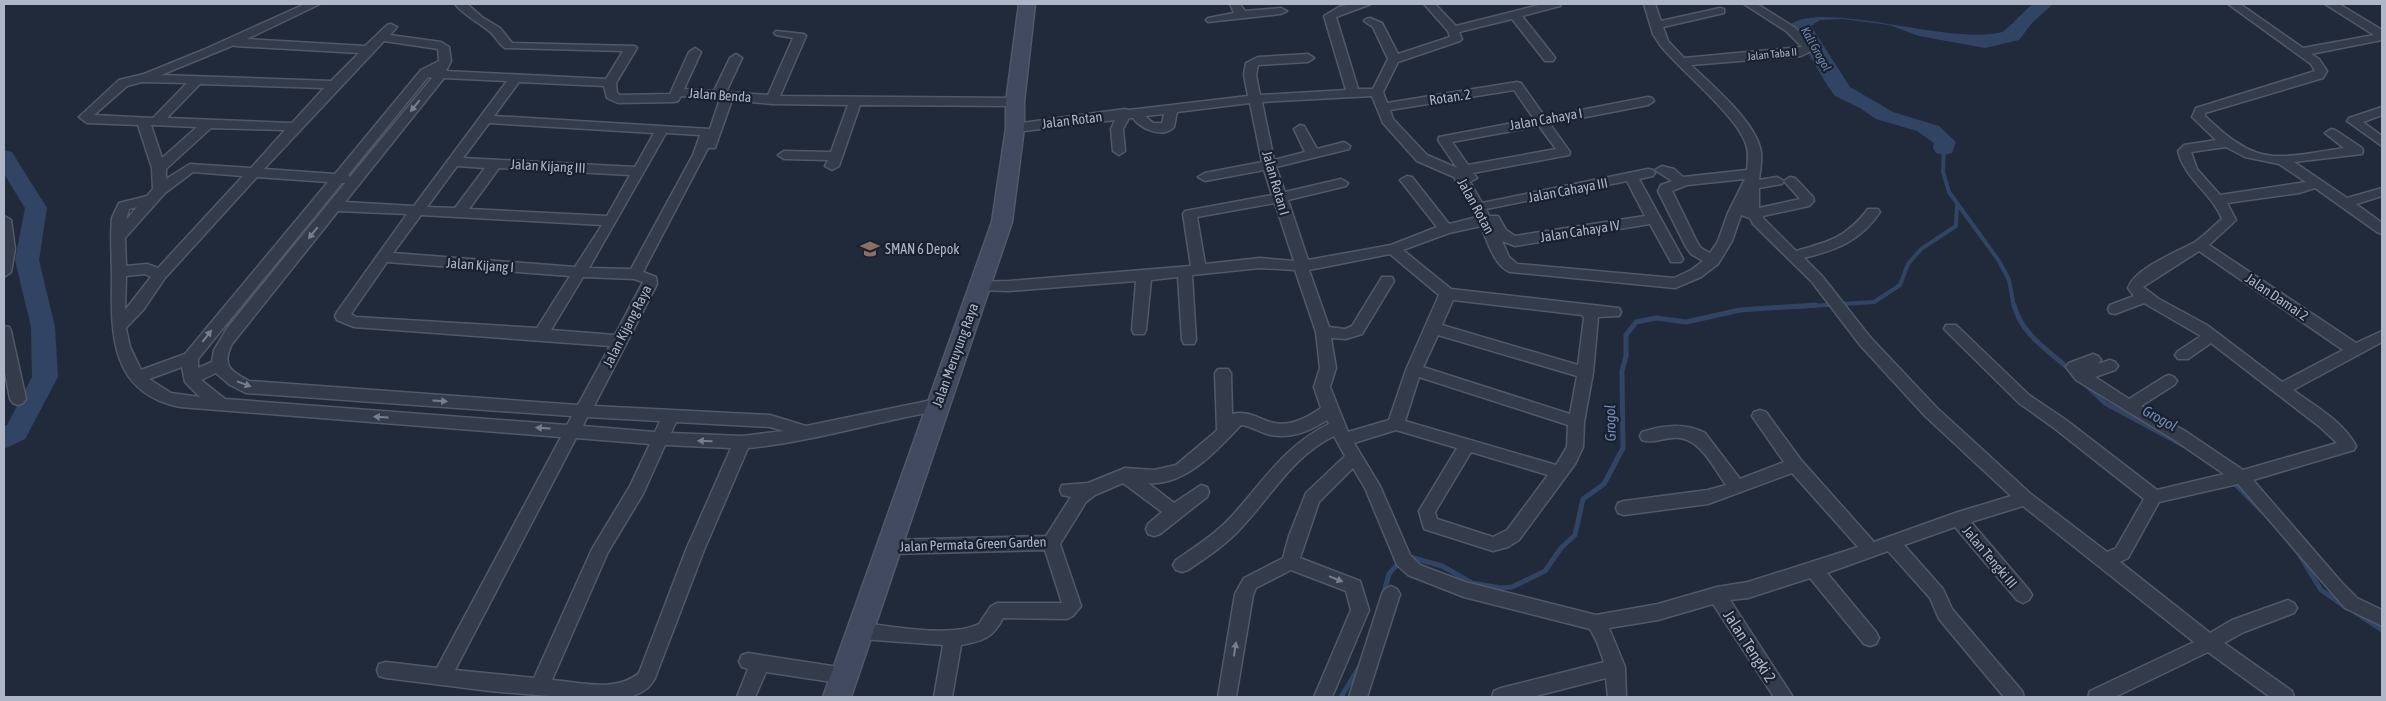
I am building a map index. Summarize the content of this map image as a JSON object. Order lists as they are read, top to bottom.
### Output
{
  "streets": {
    "main road": ["Jalan Meruyung Raya"],
    "street": [
      "Jalan Taba II",
      "Jalan Benda",
      "Rotan. 2",
      "Jalan Cahaya I",
      "Jalan Rotan",
      "Jalan Kijang III",
      "Jalan Rotan I",
      "Jalan Cahaya III",
      "Jalan Cahaya IV",
      "Jalan Kijang I",
      "Jalan Damai 2",
      "Jalan Kijang Raya",
      "Jalan Permata Green Garden",
      "Jalan Tengki III",
      "Jalan Tengki 2"
    ]
  },
  "crossings": [
    ["Jalan Taba II", "Jalan Rotan"],
    ["Jalan Benda", "Jalan Meruyung Raya"],
    ["Rotan. 2", "Jalan Rotan"],
    ["Jalan Rotan", "Jalan Rotan I"],
    ["Jalan Rotan", "Jalan Meruyung Raya"],
    ["Jalan Rotan I", "Jalan Permata Green Garden"],
    ["Jalan Cahaya III", "Jalan Cahaya IV"],
    ["Jalan Kijang I", "Jalan Kijang Raya"],
    ["Jalan Meruyung Raya", "Jalan Permata Green Garden"]
  ],
  "water": ["Kali Grogol", "Grogol"],
  "places": {
    "school or university": ["SMAN 6 Depok"]
  }
}
